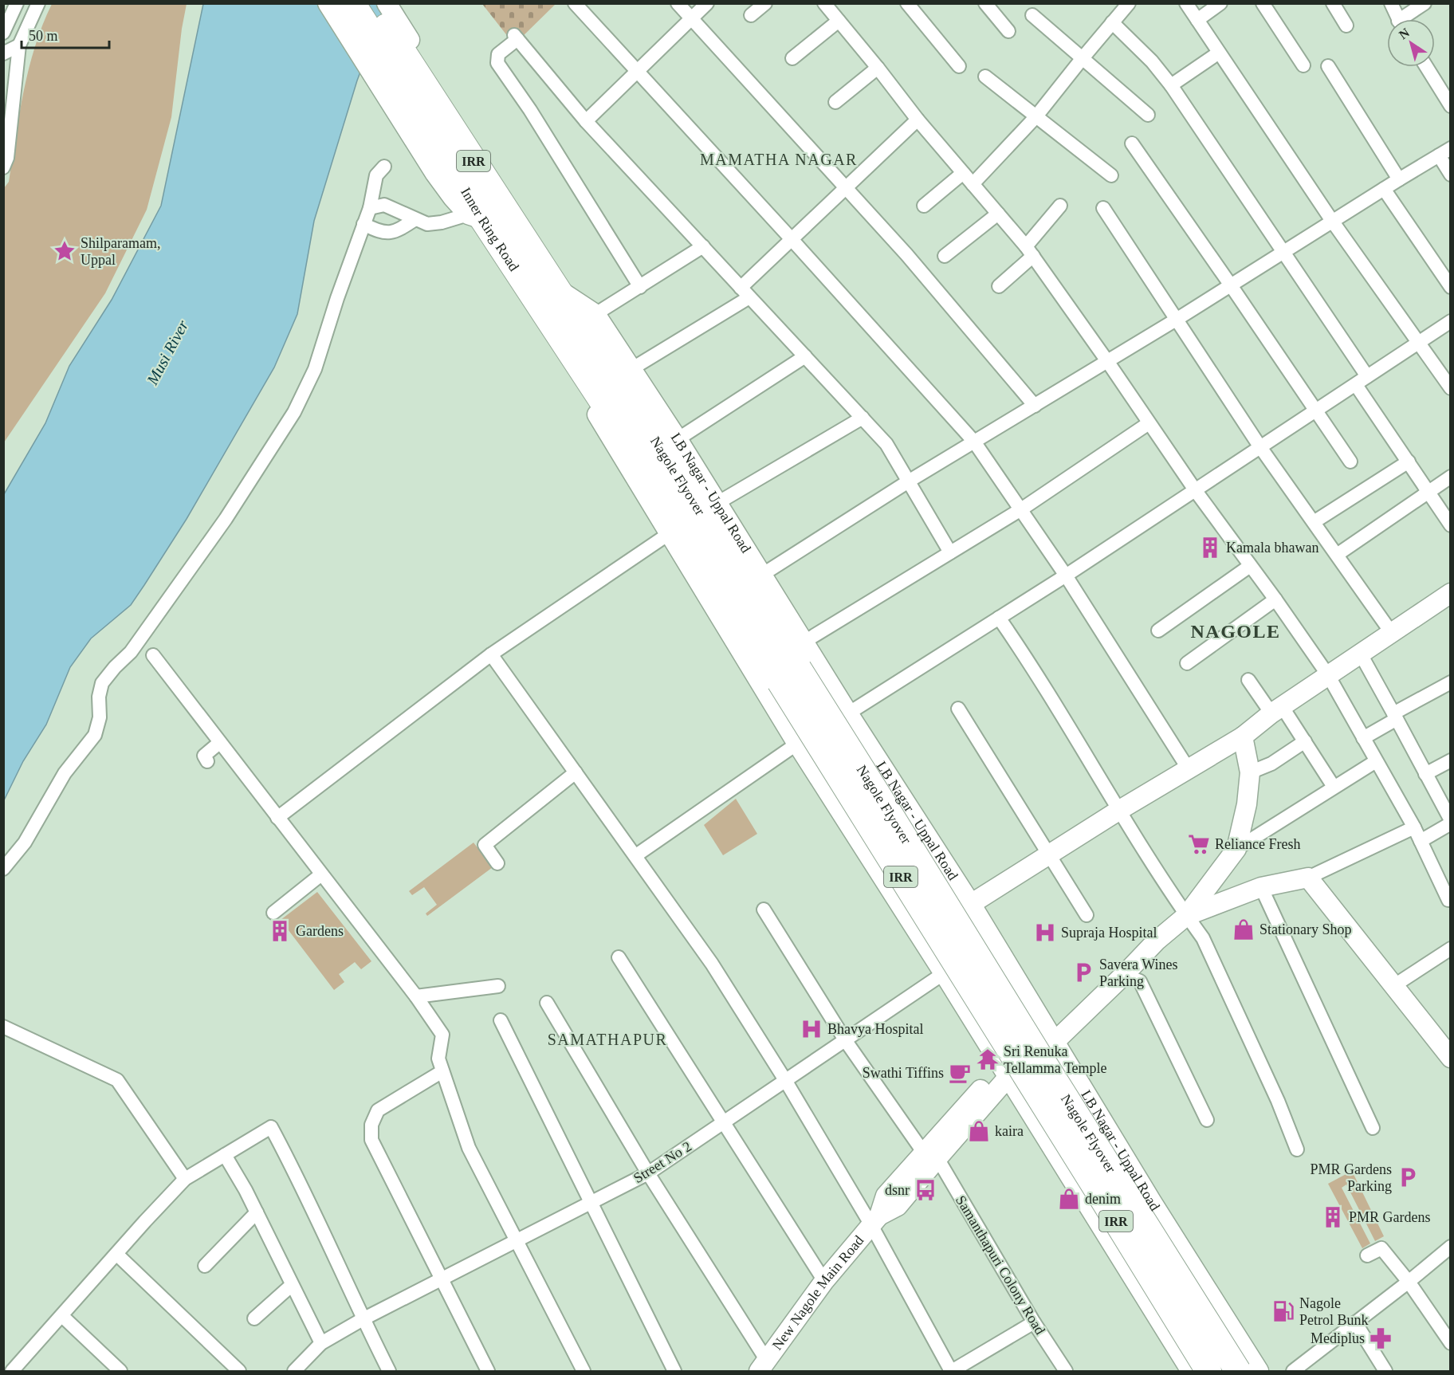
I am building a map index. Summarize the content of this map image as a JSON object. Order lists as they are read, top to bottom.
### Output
{
  "streets": {
    "highway": ["IRR", "Inner Ring Road", "Nagole Flyover"],
    "street": [
      "LB Nagar - Uppal Road",
      "Street No 2",
      "Samanthapuri Colony Road",
      "New Nagole Main Road"
    ]
  },
  "crossings": [
    ["Inner Ring Road", "Nagole Flyover"],
    ["Inner Ring Road", "LB Nagar - Uppal Road"],
    ["Nagole Flyover", "LB Nagar - Uppal Road"],
    ["Street No 2", "Samanthapuri Colony Road"],
    ["Samanthapuri Colony Road", "New Nagole Main Road"]
  ],
  "districts": ["MAMATHA NAGAR", "NAGOLE", "SAMATHAPUR"],
  "water": ["Musi River"],
  "places": {
    "place": ["Shilparamam, Uppal"],
    "building": ["Kamala bhawan", "Gardens", "PMR Gardens"],
    "supermarket": ["Reliance Fresh"],
    "shop": ["Stationary Shop", "kaira", "denim"],
    "hospital": ["Supraja Hospital", "Bhavya Hospital"],
    "parking": ["Savera Wines Parking", "PMR Gardens Parking"],
    "temple": ["Sri Renuka Tellamma Temple"],
    "cafe": ["Swathi Tiffins"],
    "bus stop": ["dsnr"],
    "fuel station": ["Nagole Petrol Bunk"],
    "pharmacy": ["Mediplus"]
  },
  "scale_bar": "50 m",
  "north": "top left"
}
